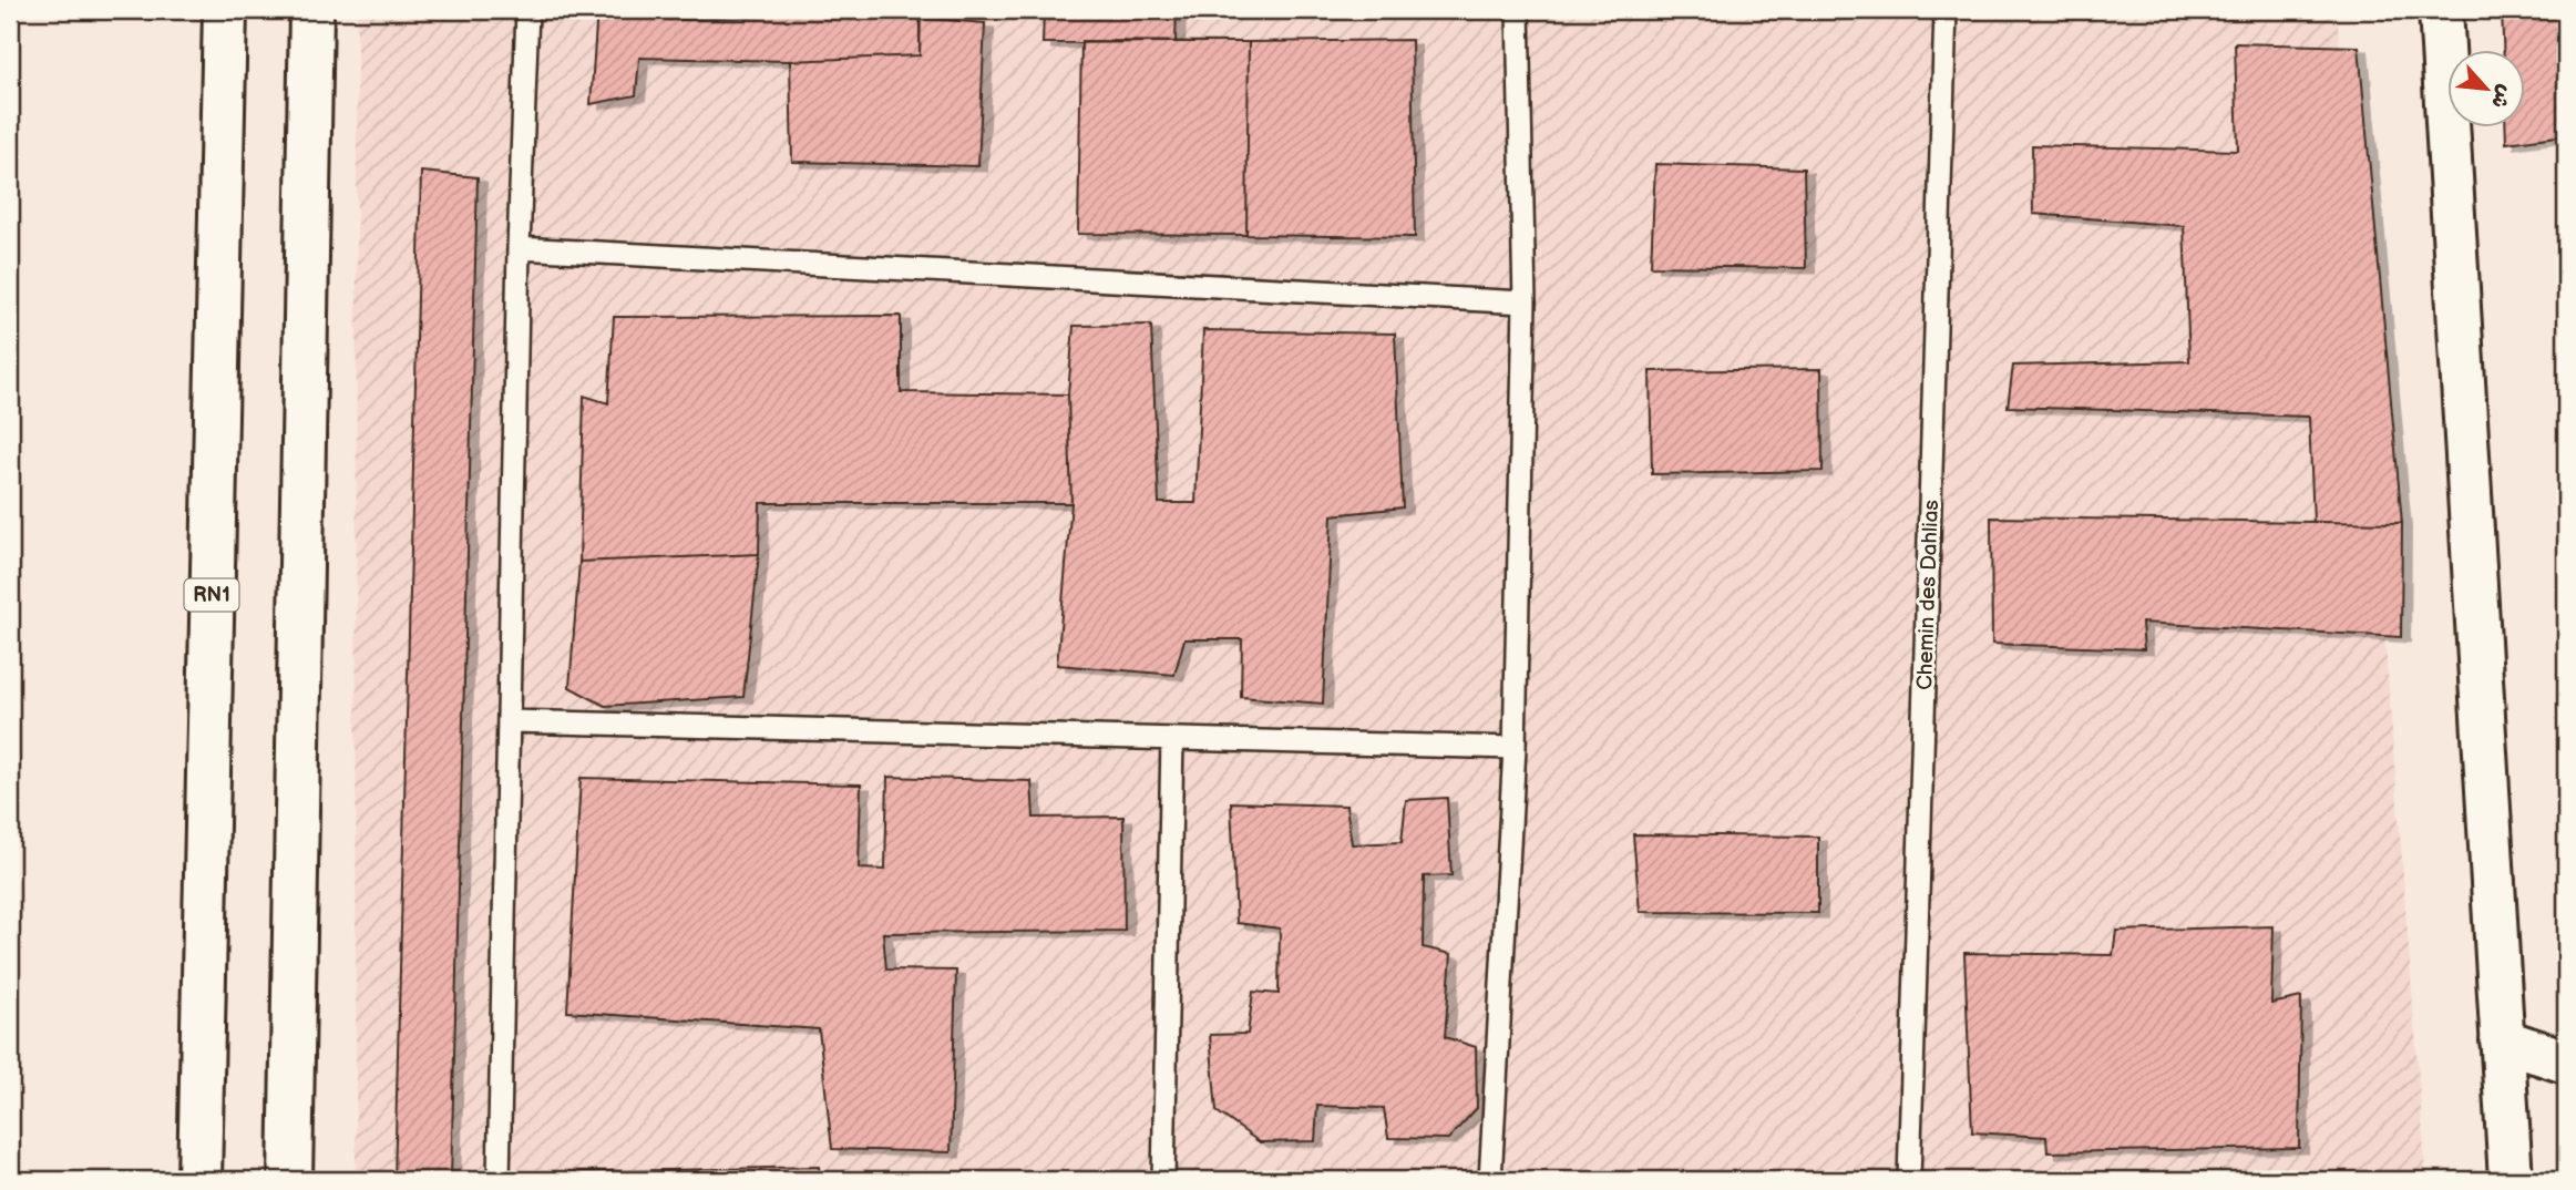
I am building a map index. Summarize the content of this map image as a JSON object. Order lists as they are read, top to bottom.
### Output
{
  "streets": {
    "main road": ["RN1"],
    "lane": ["Chemin des Dahlias"]
  },
  "north": "bottom right"
}
